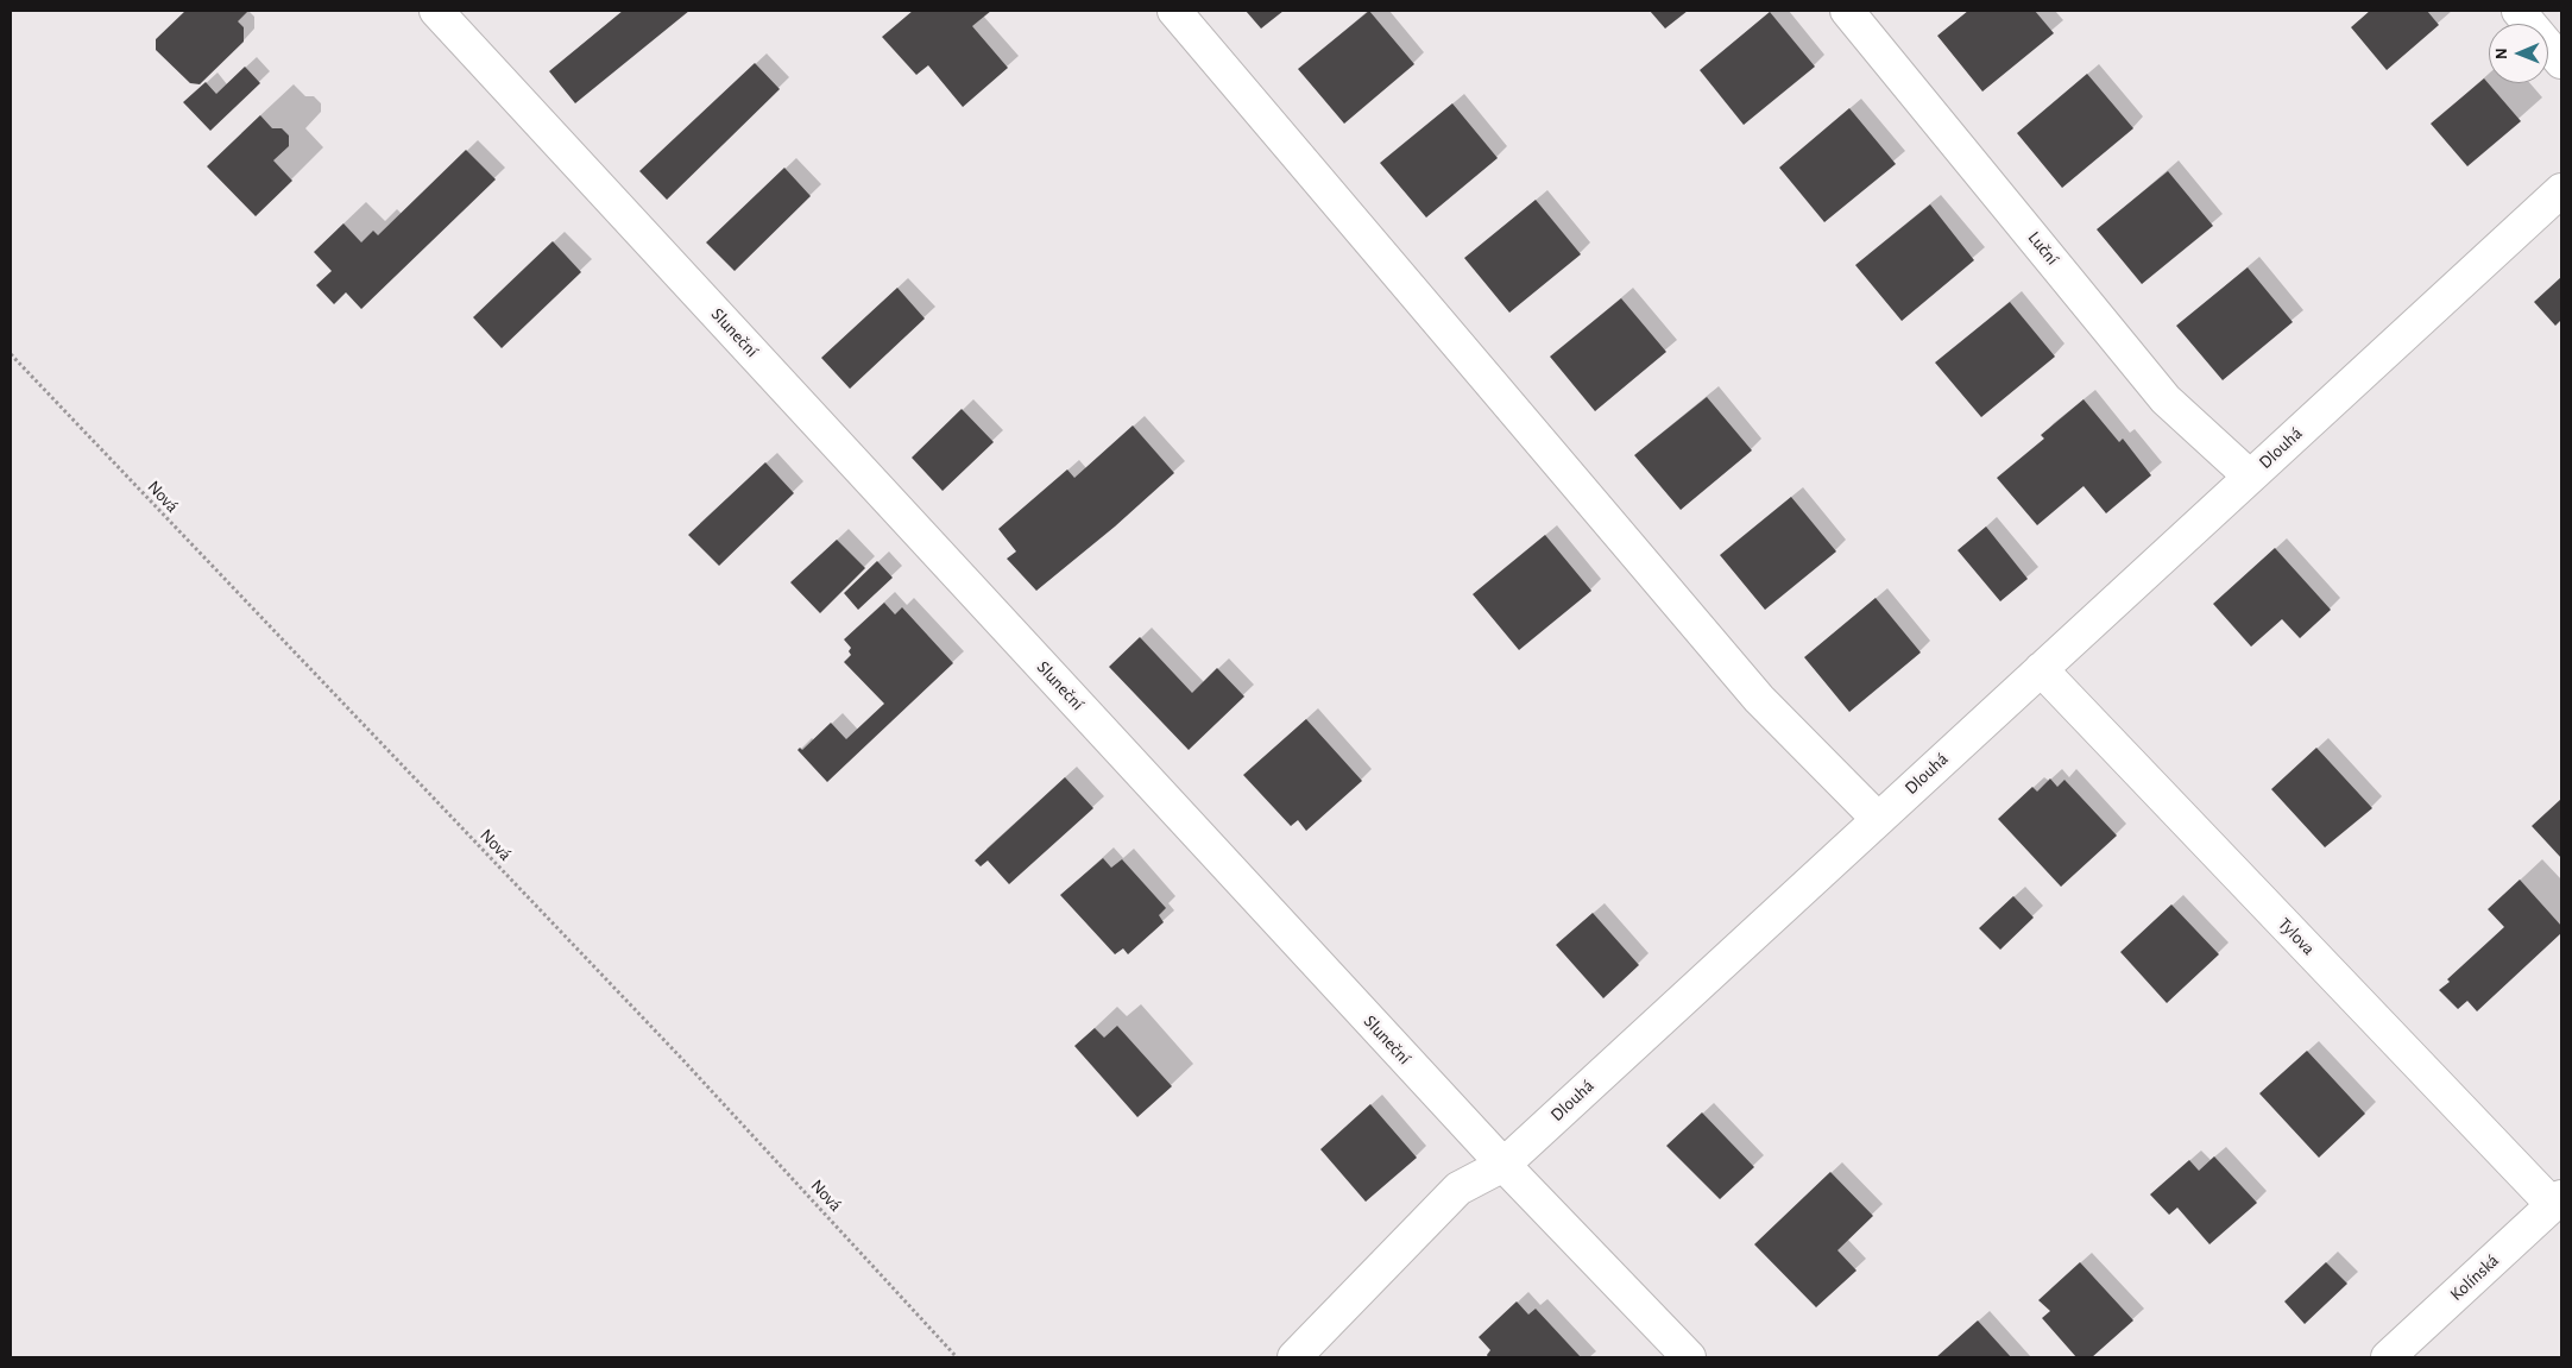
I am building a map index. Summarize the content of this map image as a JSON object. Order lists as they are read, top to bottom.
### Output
{
  "streets": {
    "street": [
      "Luční",
      "Sluneční",
      "Dlouhá",
      "Tylova",
      "Kolínská"
    ],
    "path": ["Nová"]
  },
  "crossings": [
    ["Luční", "Dlouhá"],
    ["Sluneční", "Dlouhá"],
    ["Dlouhá", "Tylova"],
    ["Tylova", "Kolínská"]
  ],
  "north": "left"
}
